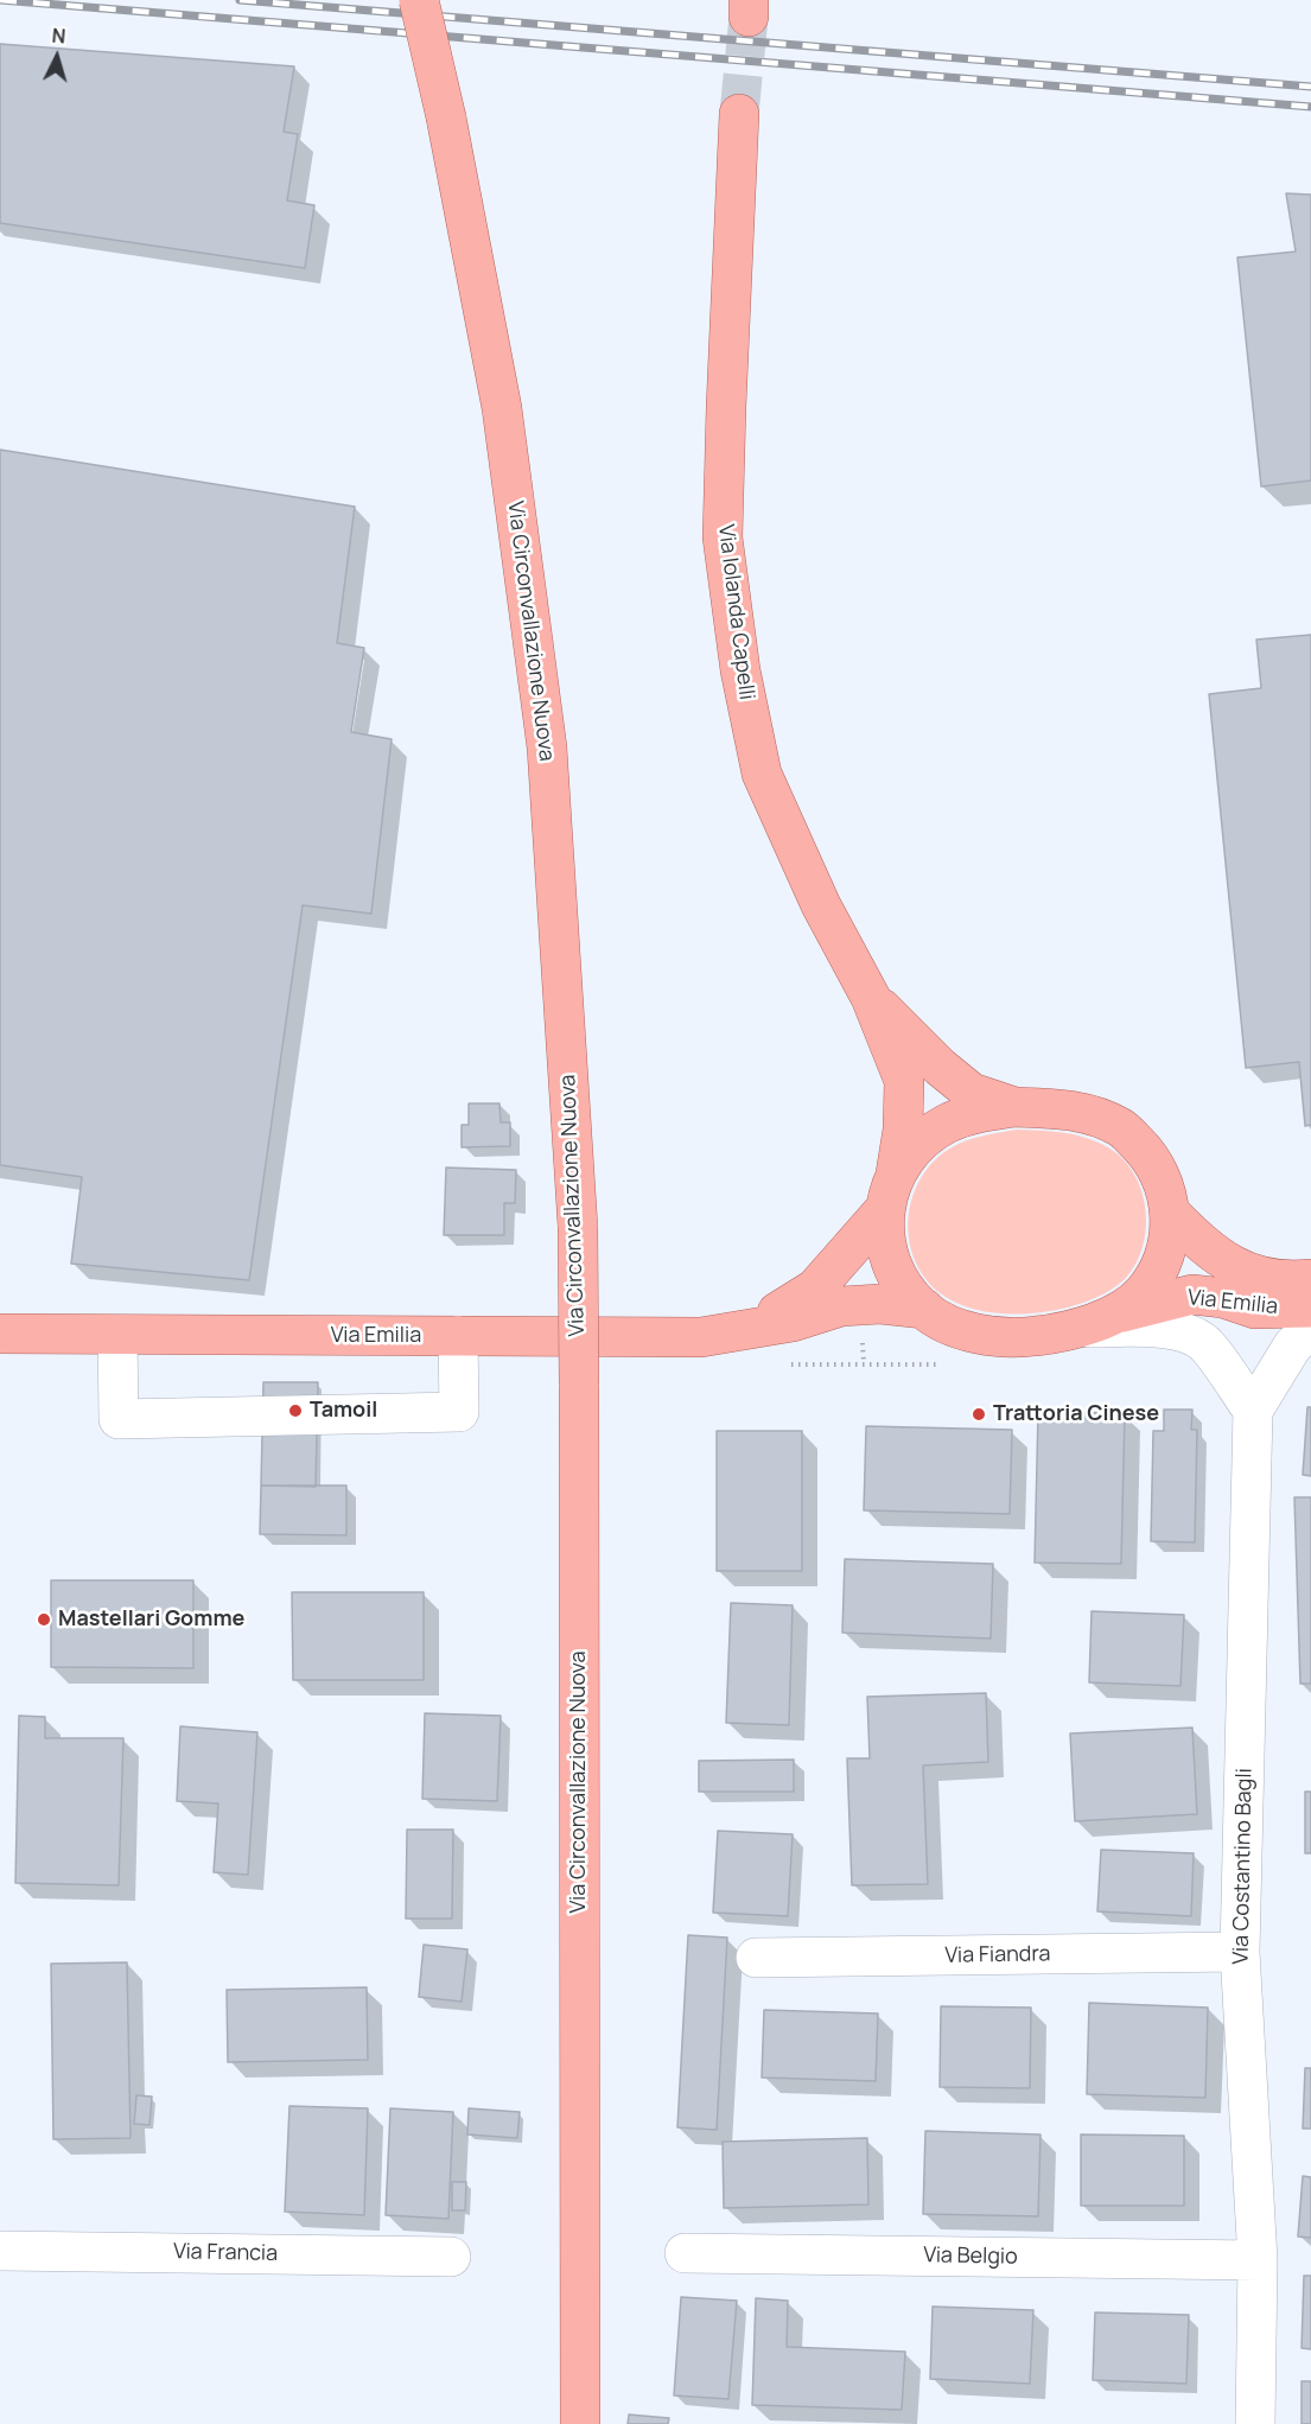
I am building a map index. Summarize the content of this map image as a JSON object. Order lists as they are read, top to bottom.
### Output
{
  "streets": {
    "main road": ["Via Iolanda Capelli", "Via Circonvallazione Nuova", "Via Emilia"],
    "street": [
      "Via Costantino Bagli",
      "Via Fiandra",
      "Via Francia",
      "Via Belgio"
    ]
  },
  "crossings": [
    ["Via Iolanda Capelli", "Via Emilia"],
    ["Via Costantino Bagli", "Via Fiandra"],
    ["Via Costantino Bagli", "Via Belgio"]
  ],
  "places": ["Tamoil", "Trattoria Cinese", "Mastellari Gomme"],
  "north": "top"
}
